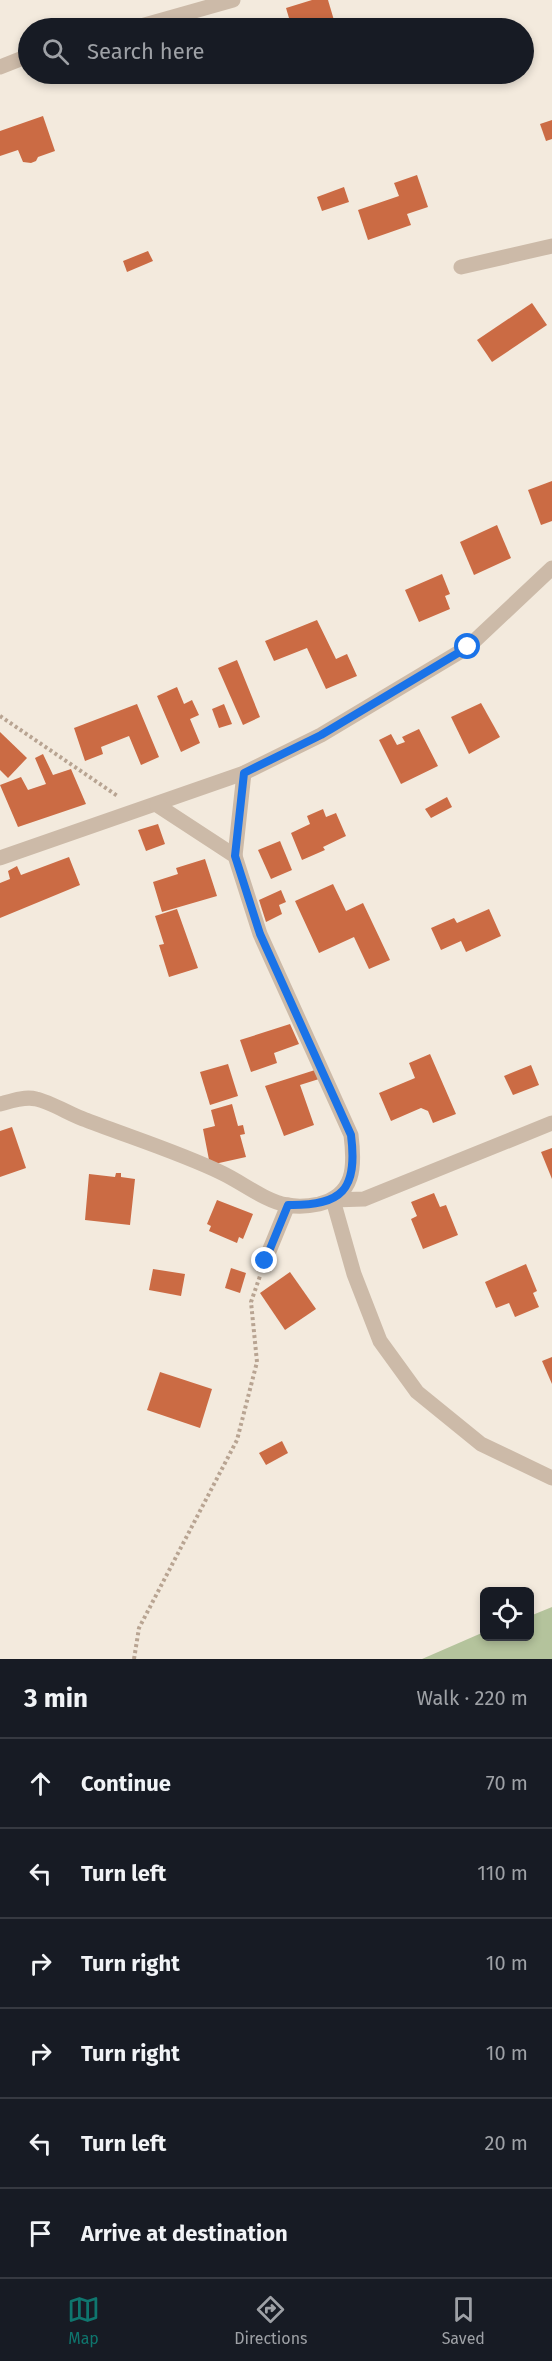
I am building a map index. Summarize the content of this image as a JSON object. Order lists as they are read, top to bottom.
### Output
{
  "page": {
    "search": "Search here",
    "heading": ["3 min", "Walk · 220 m"],
    "list": [
      ["Continue", "70 m"],
      ["Turn left", "110 m"],
      ["Turn right", "10 m"],
      ["Turn right", "10 m"],
      ["Turn left", "20 m"],
      "Arrive at destination"
    ],
    "nav": ["Map", "Directions", "Saved"]
  }
}
